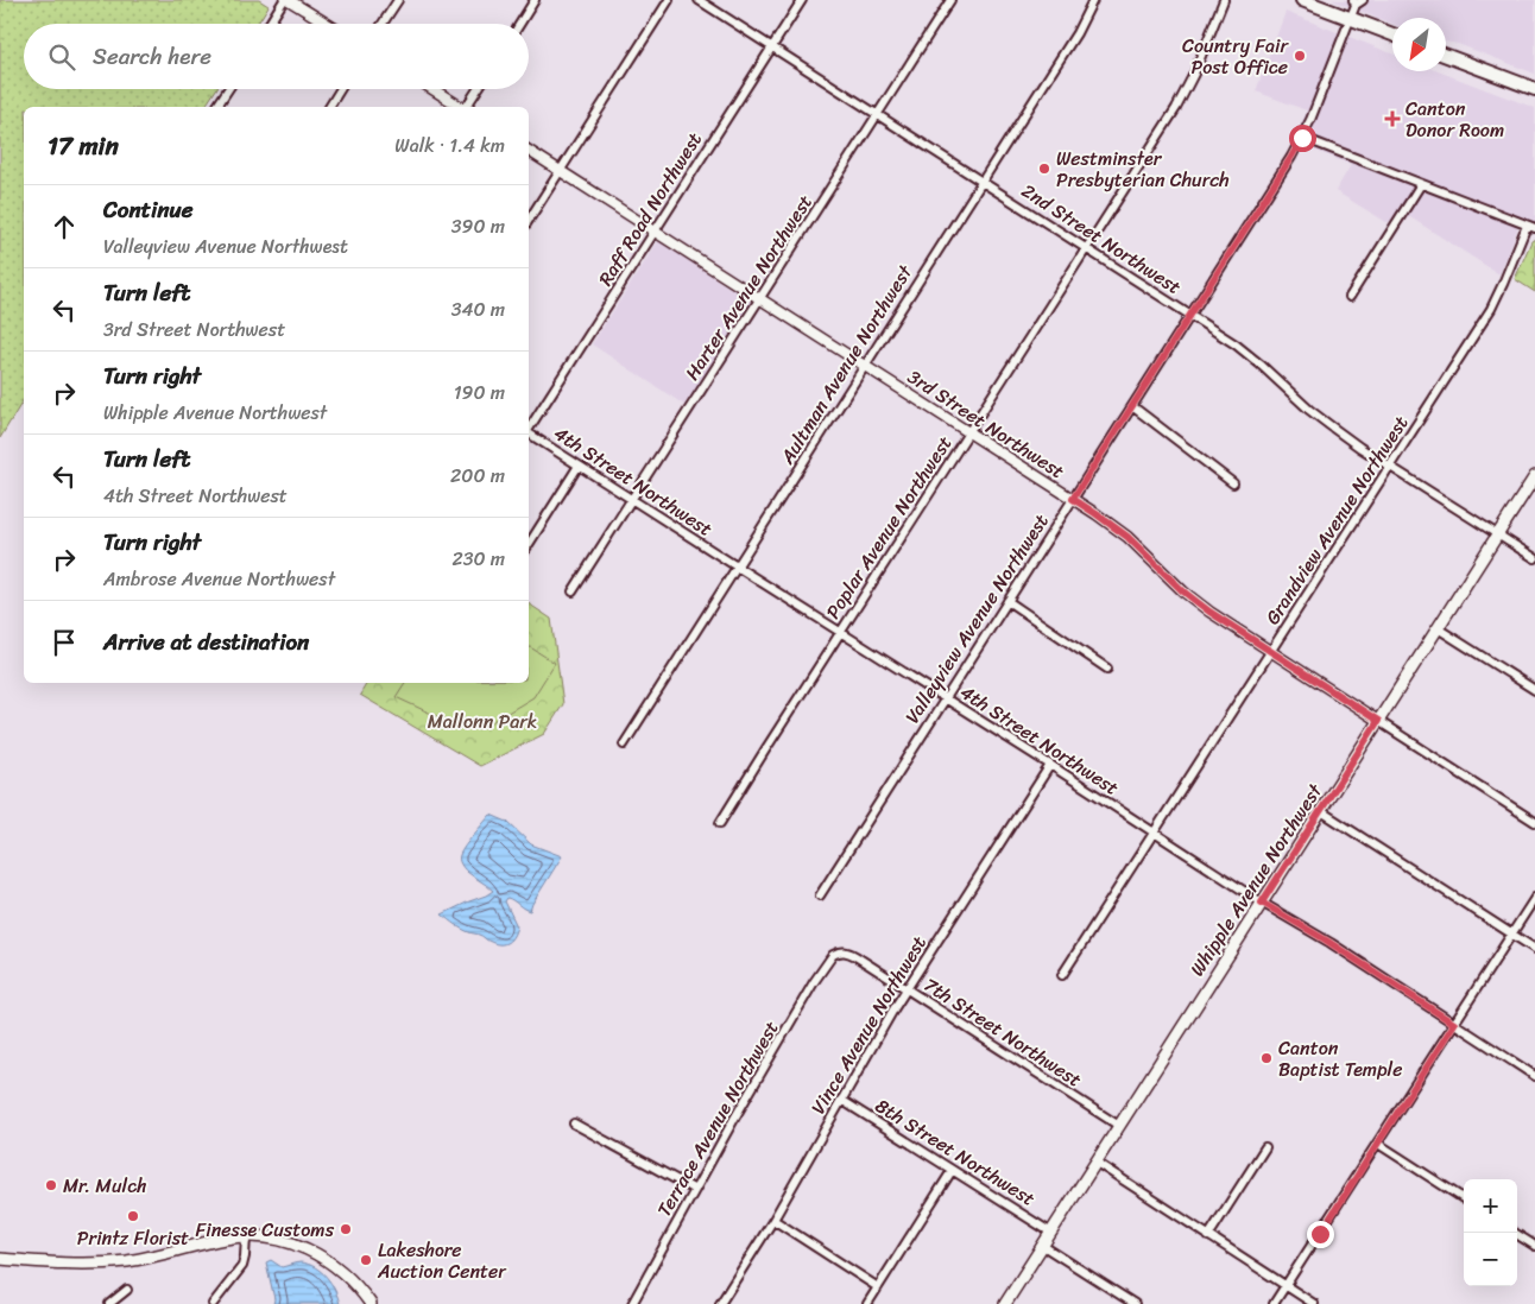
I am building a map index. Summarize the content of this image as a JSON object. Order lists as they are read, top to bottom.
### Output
{
  "streets": {
    "main road": ["Whipple Avenue Northwest"],
    "street": [
      "Raff Road Northwest",
      "2nd Street Northwest",
      "Harter Avenue Northwest",
      "Aultman Avenue Northwest",
      "3rd Street Northwest",
      "4th Street Northwest",
      "Grandview Avenue Northwest",
      "Poplar Avenue Northwest",
      "Valleyview Avenue Northwest",
      "Vince Avenue Northwest",
      "7th Street Northwest",
      "Terrace Avenue Northwest",
      "8th Street Northwest"
    ]
  },
  "crossings": [
    ["Raff Road Northwest", "2nd Street Northwest"],
    ["Raff Road Northwest", "3rd Street Northwest"],
    ["2nd Street Northwest", "Harter Avenue Northwest"],
    ["2nd Street Northwest", "Aultman Avenue Northwest"],
    ["2nd Street Northwest", "Grandview Avenue Northwest"],
    ["2nd Street Northwest", "Poplar Avenue Northwest"],
    ["2nd Street Northwest", "Valleyview Avenue Northwest"],
    ["2nd Street Northwest", "Whipple Avenue Northwest"],
    ["Harter Avenue Northwest", "3rd Street Northwest"],
    ["Harter Avenue Northwest", "4th Street Northwest"],
    ["Aultman Avenue Northwest", "3rd Street Northwest"],
    ["Aultman Avenue Northwest", "4th Street Northwest"],
    ["3rd Street Northwest", "Grandview Avenue Northwest"],
    ["3rd Street Northwest", "Poplar Avenue Northwest"],
    ["3rd Street Northwest", "Valleyview Avenue Northwest"],
    ["3rd Street Northwest", "Whipple Avenue Northwest"],
    ["4th Street Northwest", "Grandview Avenue Northwest"],
    ["4th Street Northwest", "Poplar Avenue Northwest"],
    ["4th Street Northwest", "Valleyview Avenue Northwest"],
    ["4th Street Northwest", "Whipple Avenue Northwest"],
    ["4th Street Northwest", "Vince Avenue Northwest"],
    ["Whipple Avenue Northwest", "7th Street Northwest"],
    ["Whipple Avenue Northwest", "8th Street Northwest"],
    ["Vince Avenue Northwest", "7th Street Northwest"],
    ["Vince Avenue Northwest", "8th Street Northwest"],
    ["7th Street Northwest", "Terrace Avenue Northwest"]
  ],
  "parks": ["Mallonn Park"],
  "places": {
    "other": [
      "Country Fair Post Office",
      "Westminster Presbyterian Church",
      "Canton Baptist Temple",
      "Mr. Mulch",
      "Printz Florist",
      "Finesse Customs",
      "Lakeshore Auction Center"
    ],
    "health": ["Canton Donor Room"]
  },
  "north": "bottom left",
  "page": {
    "search": "Search here",
    "heading": ["17 min", "Walk · 1.4 km"],
    "list": [
      ["Continue", "Valleyview Avenue Northwest", "390 m"],
      ["Turn left", "3rd Street Northwest", "340 m"],
      ["Turn right", "Whipple Avenue Northwest", "190 m"],
      ["Turn left", "4th Street Northwest", "200 m"],
      ["Turn right", "Ambrose Avenue Northwest", "230 m"],
      "Arrive at destination"
    ],
    "map_buttons": ["+", "−"]
  }
}
